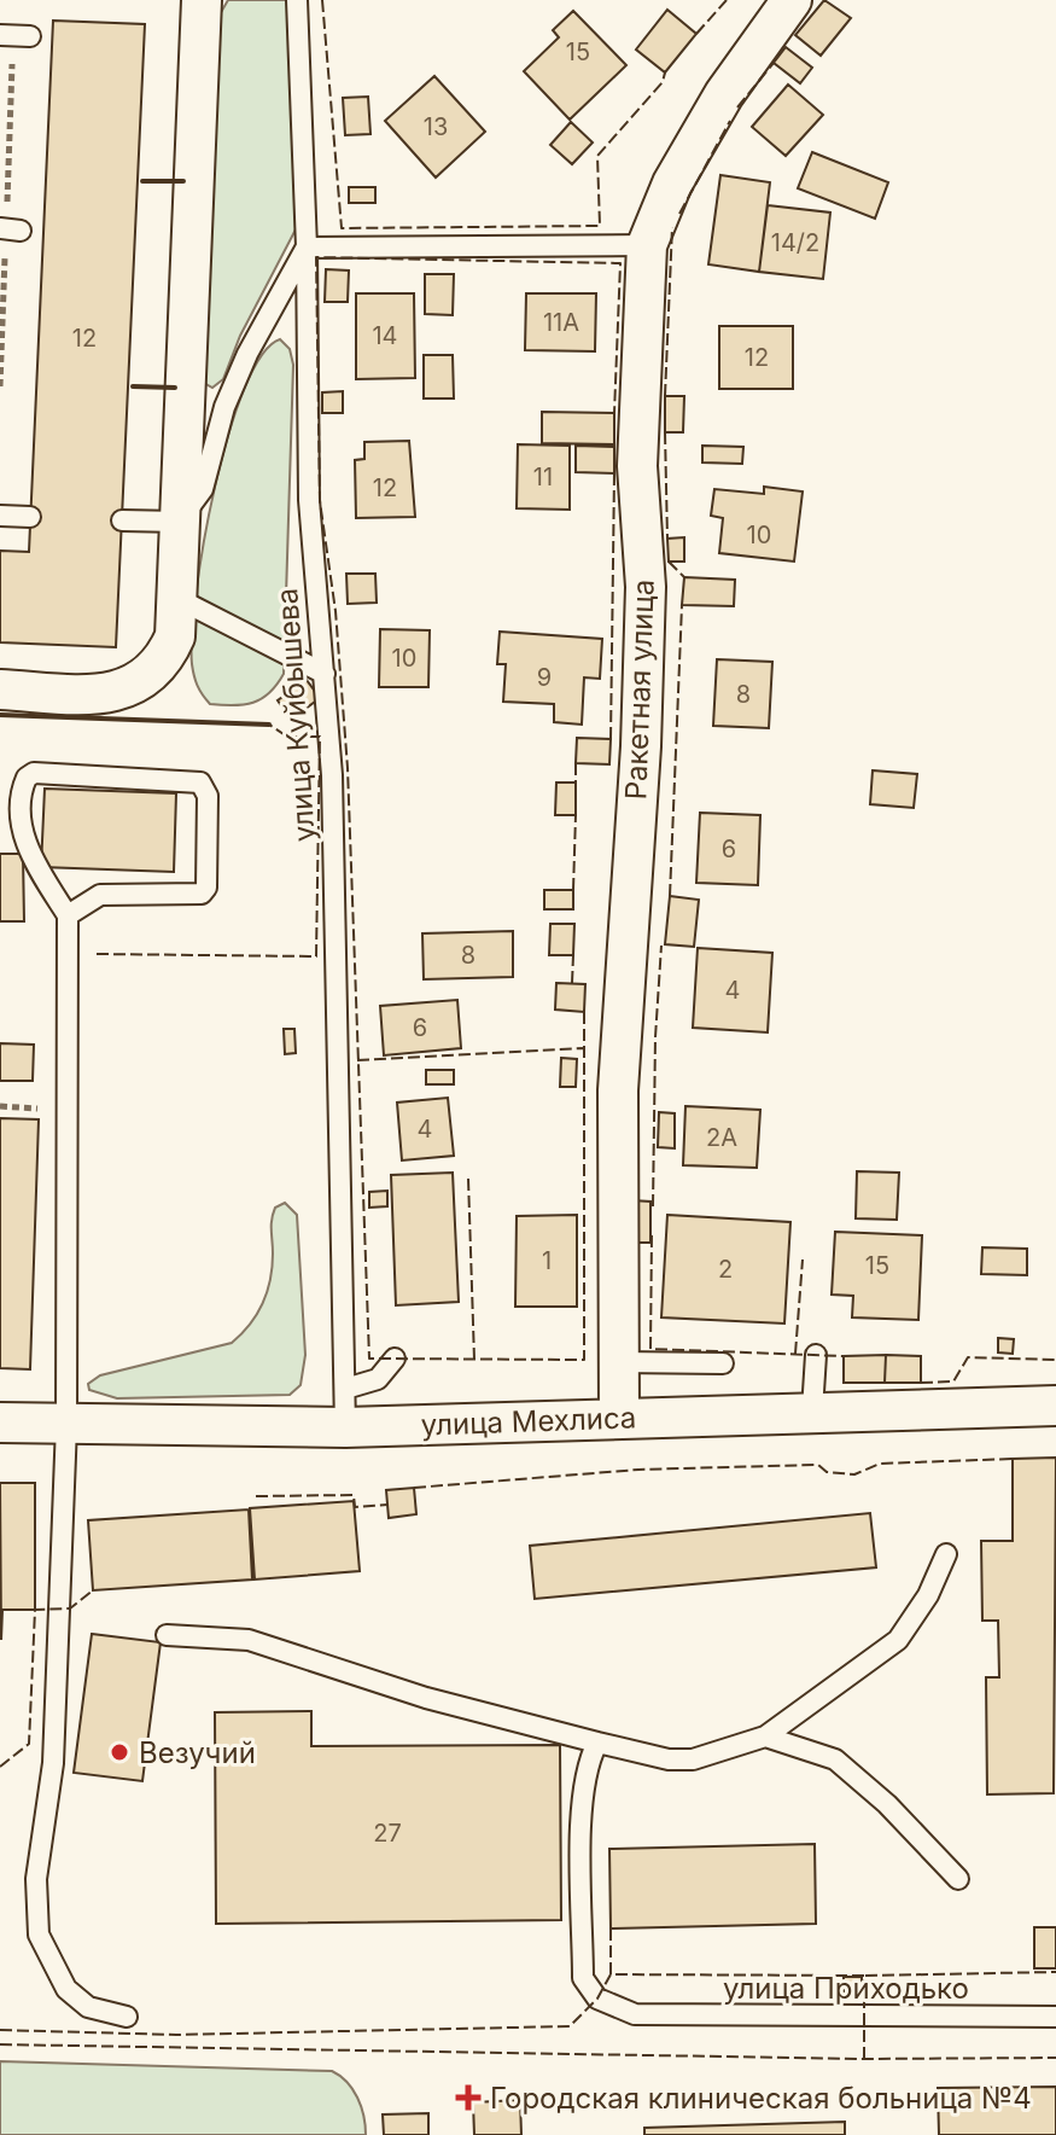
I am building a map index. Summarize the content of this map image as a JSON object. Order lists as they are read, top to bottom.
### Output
{
  "streets": {
    "street": ["Ракетная улица", "улица Мехлиса"],
    "lane": ["улица Куйбышева", "улица Приходько"]
  },
  "crossings": [
    ["Ракетная улица", "улица Мехлиса"],
    ["улица Куйбышева", "улица Мехлиса"]
  ],
  "places": {
    "other": ["Везучий"],
    "health": ["Городская клиническая больница №4"]
  },
  "house_numbers": [
    "15",
    "13",
    "14/2",
    "11А",
    "14",
    "12",
    "12",
    "11",
    "12",
    "10",
    "10",
    "9",
    "8",
    "6",
    "8",
    "4",
    "6",
    "4",
    "2А",
    "1",
    "15",
    "2",
    "27"
  ]
}
